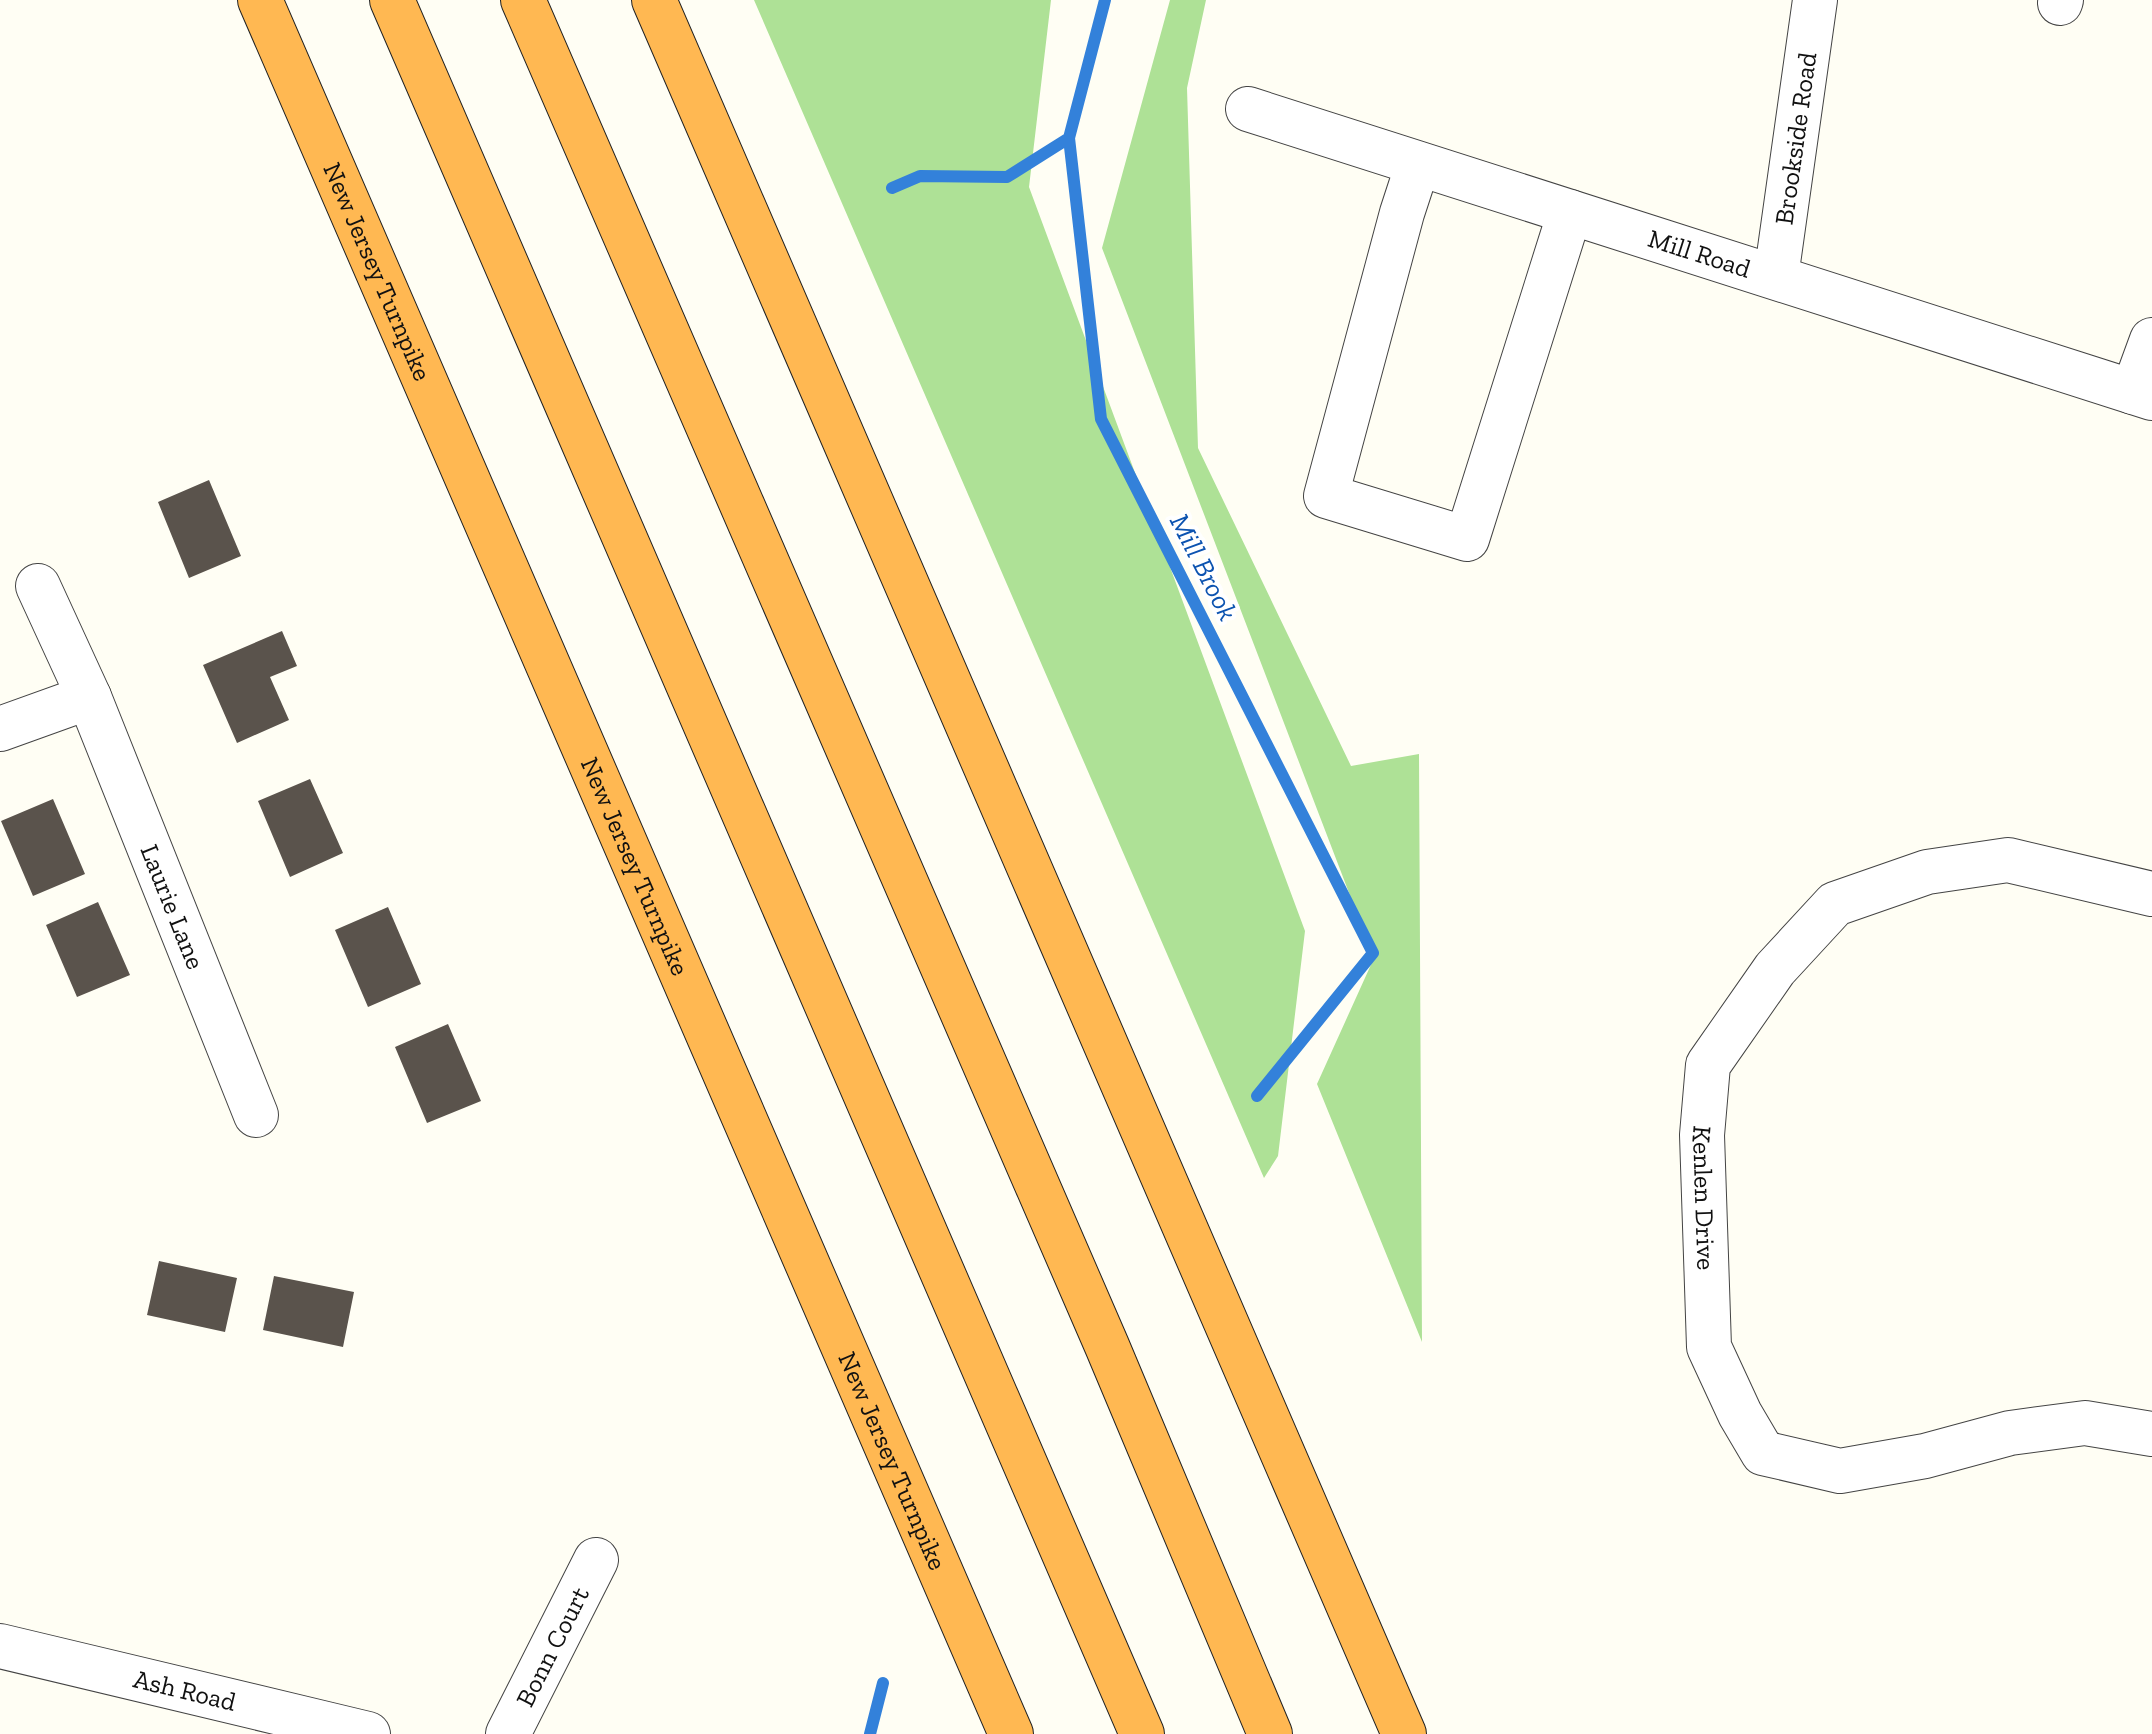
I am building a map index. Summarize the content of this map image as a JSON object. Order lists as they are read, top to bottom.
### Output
{
  "streets": {
    "highway": ["New Jersey Turnpike"],
    "street": [
      "Brookside Road",
      "Mill Road",
      "Laurie Lane",
      "Kenlen Drive",
      "Bonn Court",
      "Ash Road"
    ]
  },
  "crossings": [
    ["Brookside Road", "Mill Road"]
  ],
  "water": ["Mill Brook"]
}
